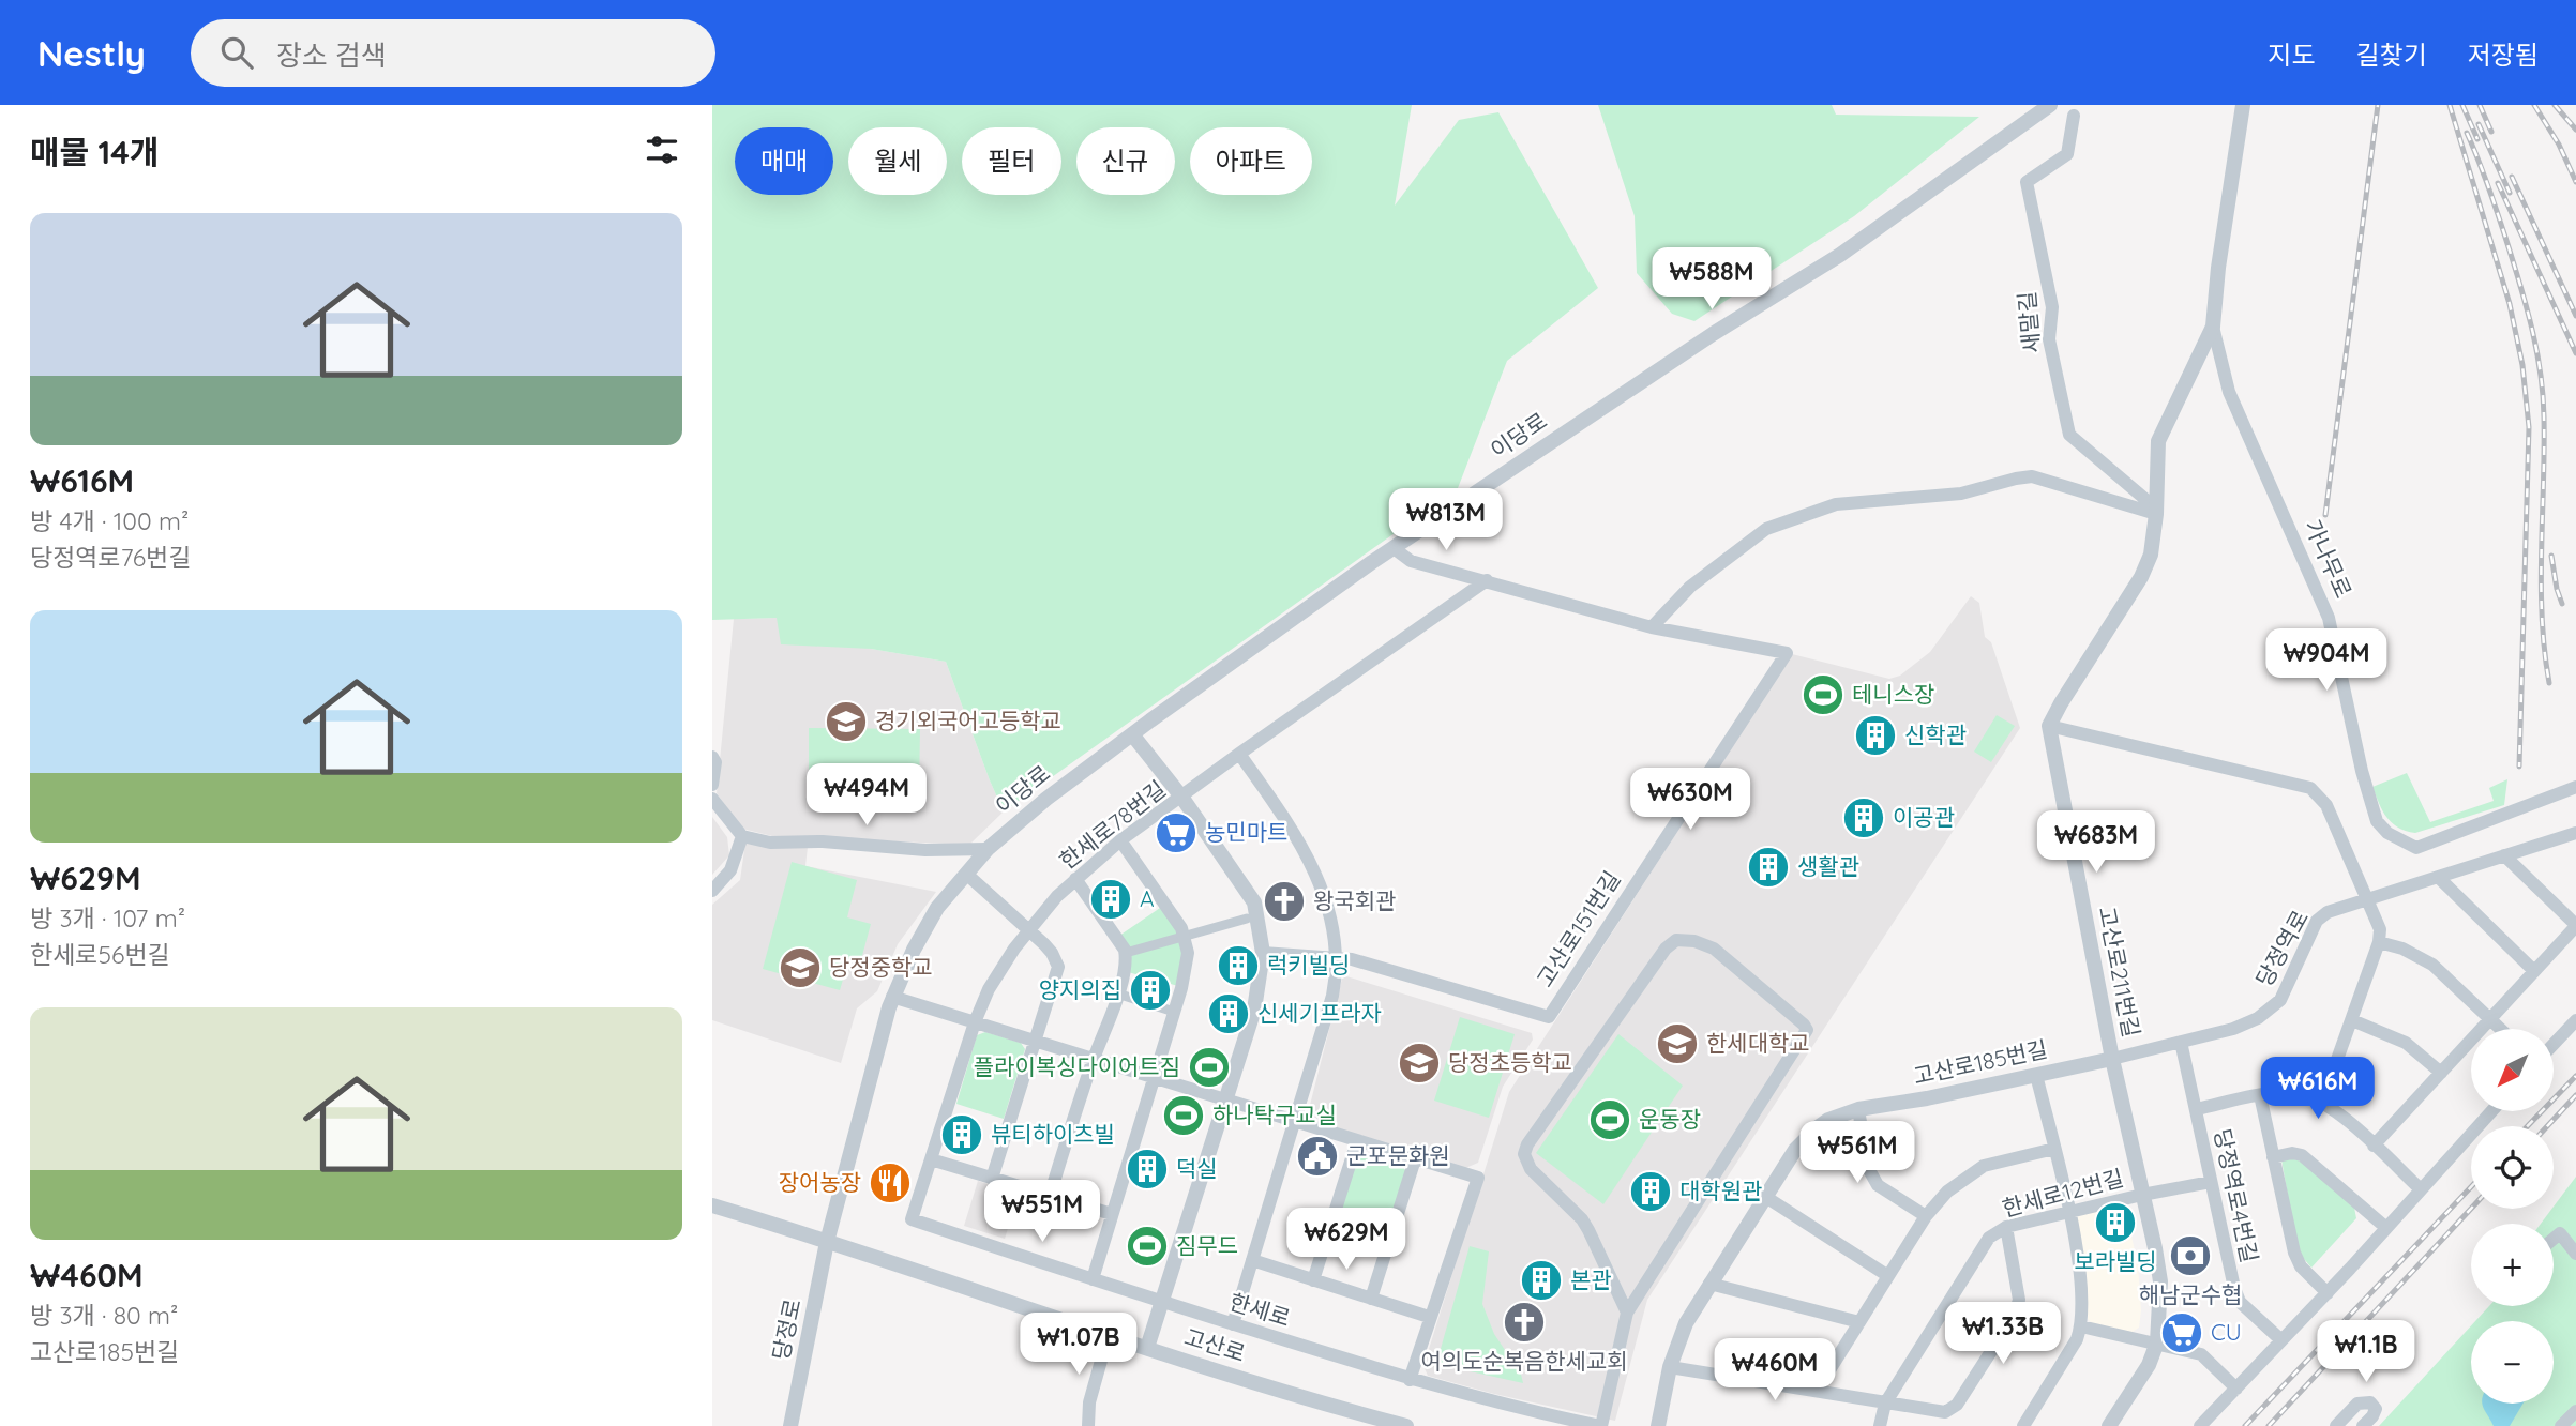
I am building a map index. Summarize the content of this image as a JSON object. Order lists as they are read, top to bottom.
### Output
{
  "streets": {
    "street": [
      "새말길",
      "이당로",
      "가나무로",
      "한세로78번길",
      "고산로151번길",
      "당정역로",
      "고산로211번길",
      "고산로185번길",
      "한세로12번길",
      "당정역로4번길",
      "한세로",
      "당정로",
      "고산로"
    ]
  },
  "crossings": [
    ["이당로", "고산로151번길"],
    ["이당로", "당정로"],
    ["이당로", "고산로"],
    ["한세로78번길", "고산로151번길"],
    ["한세로78번길", "한세로"],
    ["당정역로", "고산로211번길"],
    ["당정역로", "고산로185번길"],
    ["당정역로", "당정역로4번길"],
    ["고산로211번길", "고산로185번길"],
    ["고산로211번길", "한세로12번길"],
    ["한세로12번길", "당정역로4번길"],
    ["당정로", "고산로"]
  ],
  "places": {
    "sports": [
      "테니스장",
      "플라이복싱다이어트짐",
      "하나탁구교실",
      "운동장",
      "짐무드"
    ],
    "school or university": [
      "경기외국어고등학교",
      "당정중학교",
      "한세대학교",
      "당정초등학교"
    ],
    "building": [
      "신학관",
      "이공관",
      "생활관",
      "A",
      "럭키빌딩",
      "양지의집",
      "신세기프라자",
      "뷰티하이츠빌",
      "덕실",
      "대학원관",
      "보라빌딩",
      "본관"
    ],
    "supermarket": ["농민마트", "CU"],
    "church": ["왕국회관", "여의도순복음한세교회"],
    "public building": ["군포문화원"],
    "restaurant": ["장어농장"],
    "bank": ["해남군수협"]
  },
  "north": "bottom left",
  "page": {
    "header": "Nestly",
    "search": "장소 검색",
    "nav": ["지도", "길찾기", "저장됨"],
    "heading": "매물 14개",
    "chip": [
      "매매",
      "월세",
      "필터",
      "신규",
      "아파트"
    ],
    "list": [
      {
        "name": "₩616M",
        "note": "방 4개 · 100 m² · 당정역로76번길"
      },
      {
        "name": "₩629M",
        "note": "방 3개 · 107 m² · 한세로56번길"
      },
      {
        "name": "₩460M",
        "note": "방 3개 · 80 m² · 고산로185번길"
      }
    ],
    "price": [
      "₩588M",
      "₩813M",
      "₩904M",
      "₩494M",
      "₩630M",
      "₩683M",
      "₩616M",
      "₩561M",
      "₩551M",
      "₩629M",
      "₩1.33B",
      "₩1.07B",
      "₩1.1B",
      "₩460M"
    ],
    "map_buttons": ["+", "−"]
  }
}
